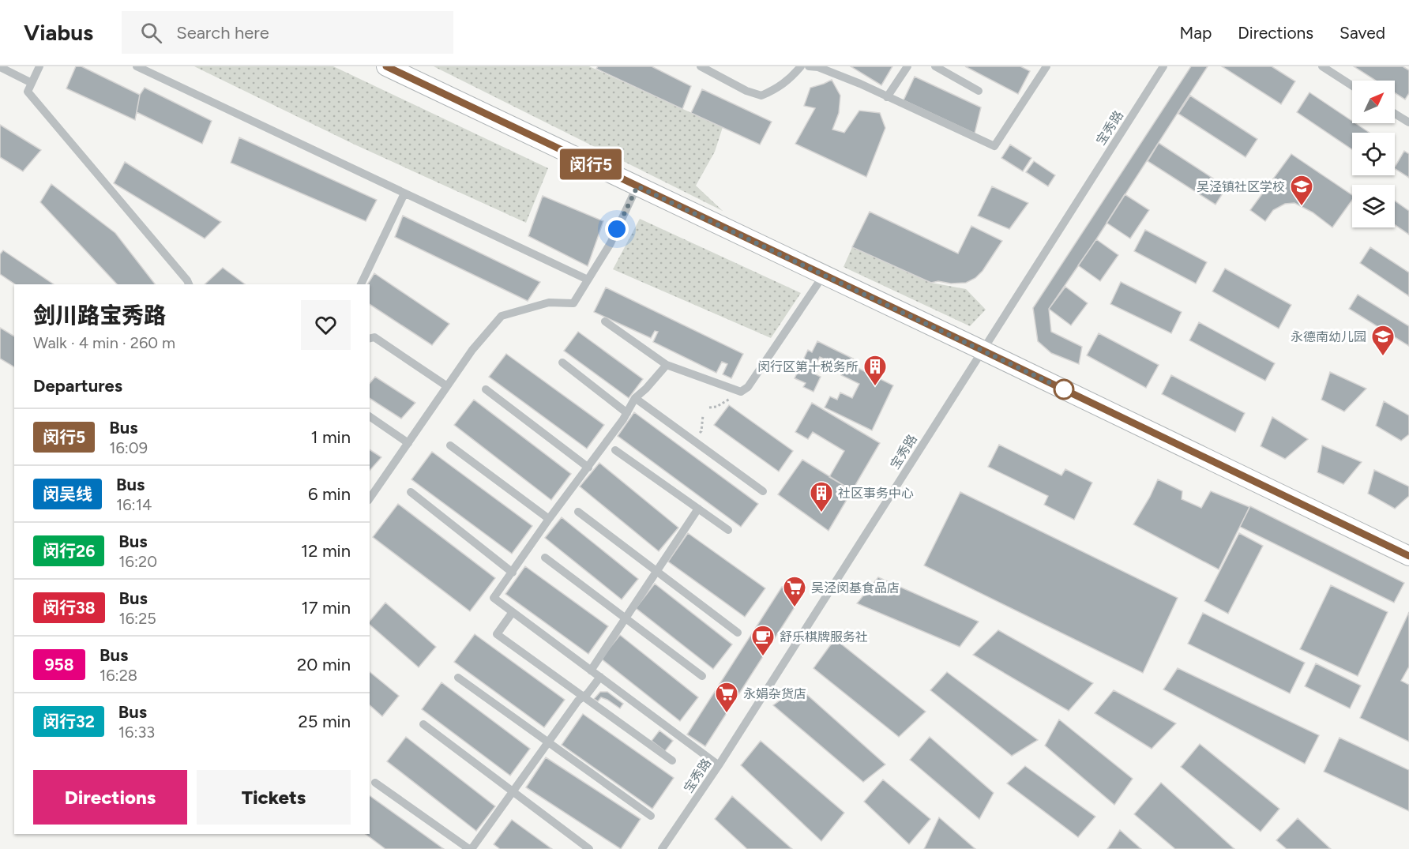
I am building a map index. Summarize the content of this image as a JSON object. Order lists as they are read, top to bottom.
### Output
{
  "streets": {
    "street": ["宝秀路"]
  },
  "places": {
    "school or university": ["吴泾镇社区学校", "永德南幼儿园"],
    "building": ["闵行区第十税务所", "社区事务中心"],
    "supermarket": ["吴泾闵基食品店", "永娟杂货店"],
    "cafe": ["舒乐棋牌服务社"]
  },
  "lines": ["bus line 闵行5"],
  "north": "top right",
  "page": {
    "header": "Viabus",
    "search": "Search here",
    "nav": ["Map", "Directions", "Saved"],
    "on_map": "闵行5",
    "heading": [
      ["剑川路宝秀路", "Walk · 4 min · 260 m"],
      "Departures"
    ],
    "list": [
      {
        "mark": "闵行5",
        "name": "Bus",
        "note": "16:09",
        "value": "1 min"
      },
      {
        "mark": "闵吴线",
        "name": "Bus",
        "note": "16:14",
        "value": "6 min"
      },
      {
        "mark": "闵行26",
        "name": "Bus",
        "note": "16:20",
        "value": "12 min"
      },
      {
        "mark": "闵行38",
        "name": "Bus",
        "note": "16:25",
        "value": "17 min"
      },
      {
        "mark": "958",
        "name": "Bus",
        "note": "16:28",
        "value": "20 min"
      },
      {
        "mark": "闵行32",
        "name": "Bus",
        "note": "16:33",
        "value": "25 min"
      }
    ],
    "buttons": ["Directions", "Tickets"]
  }
}
